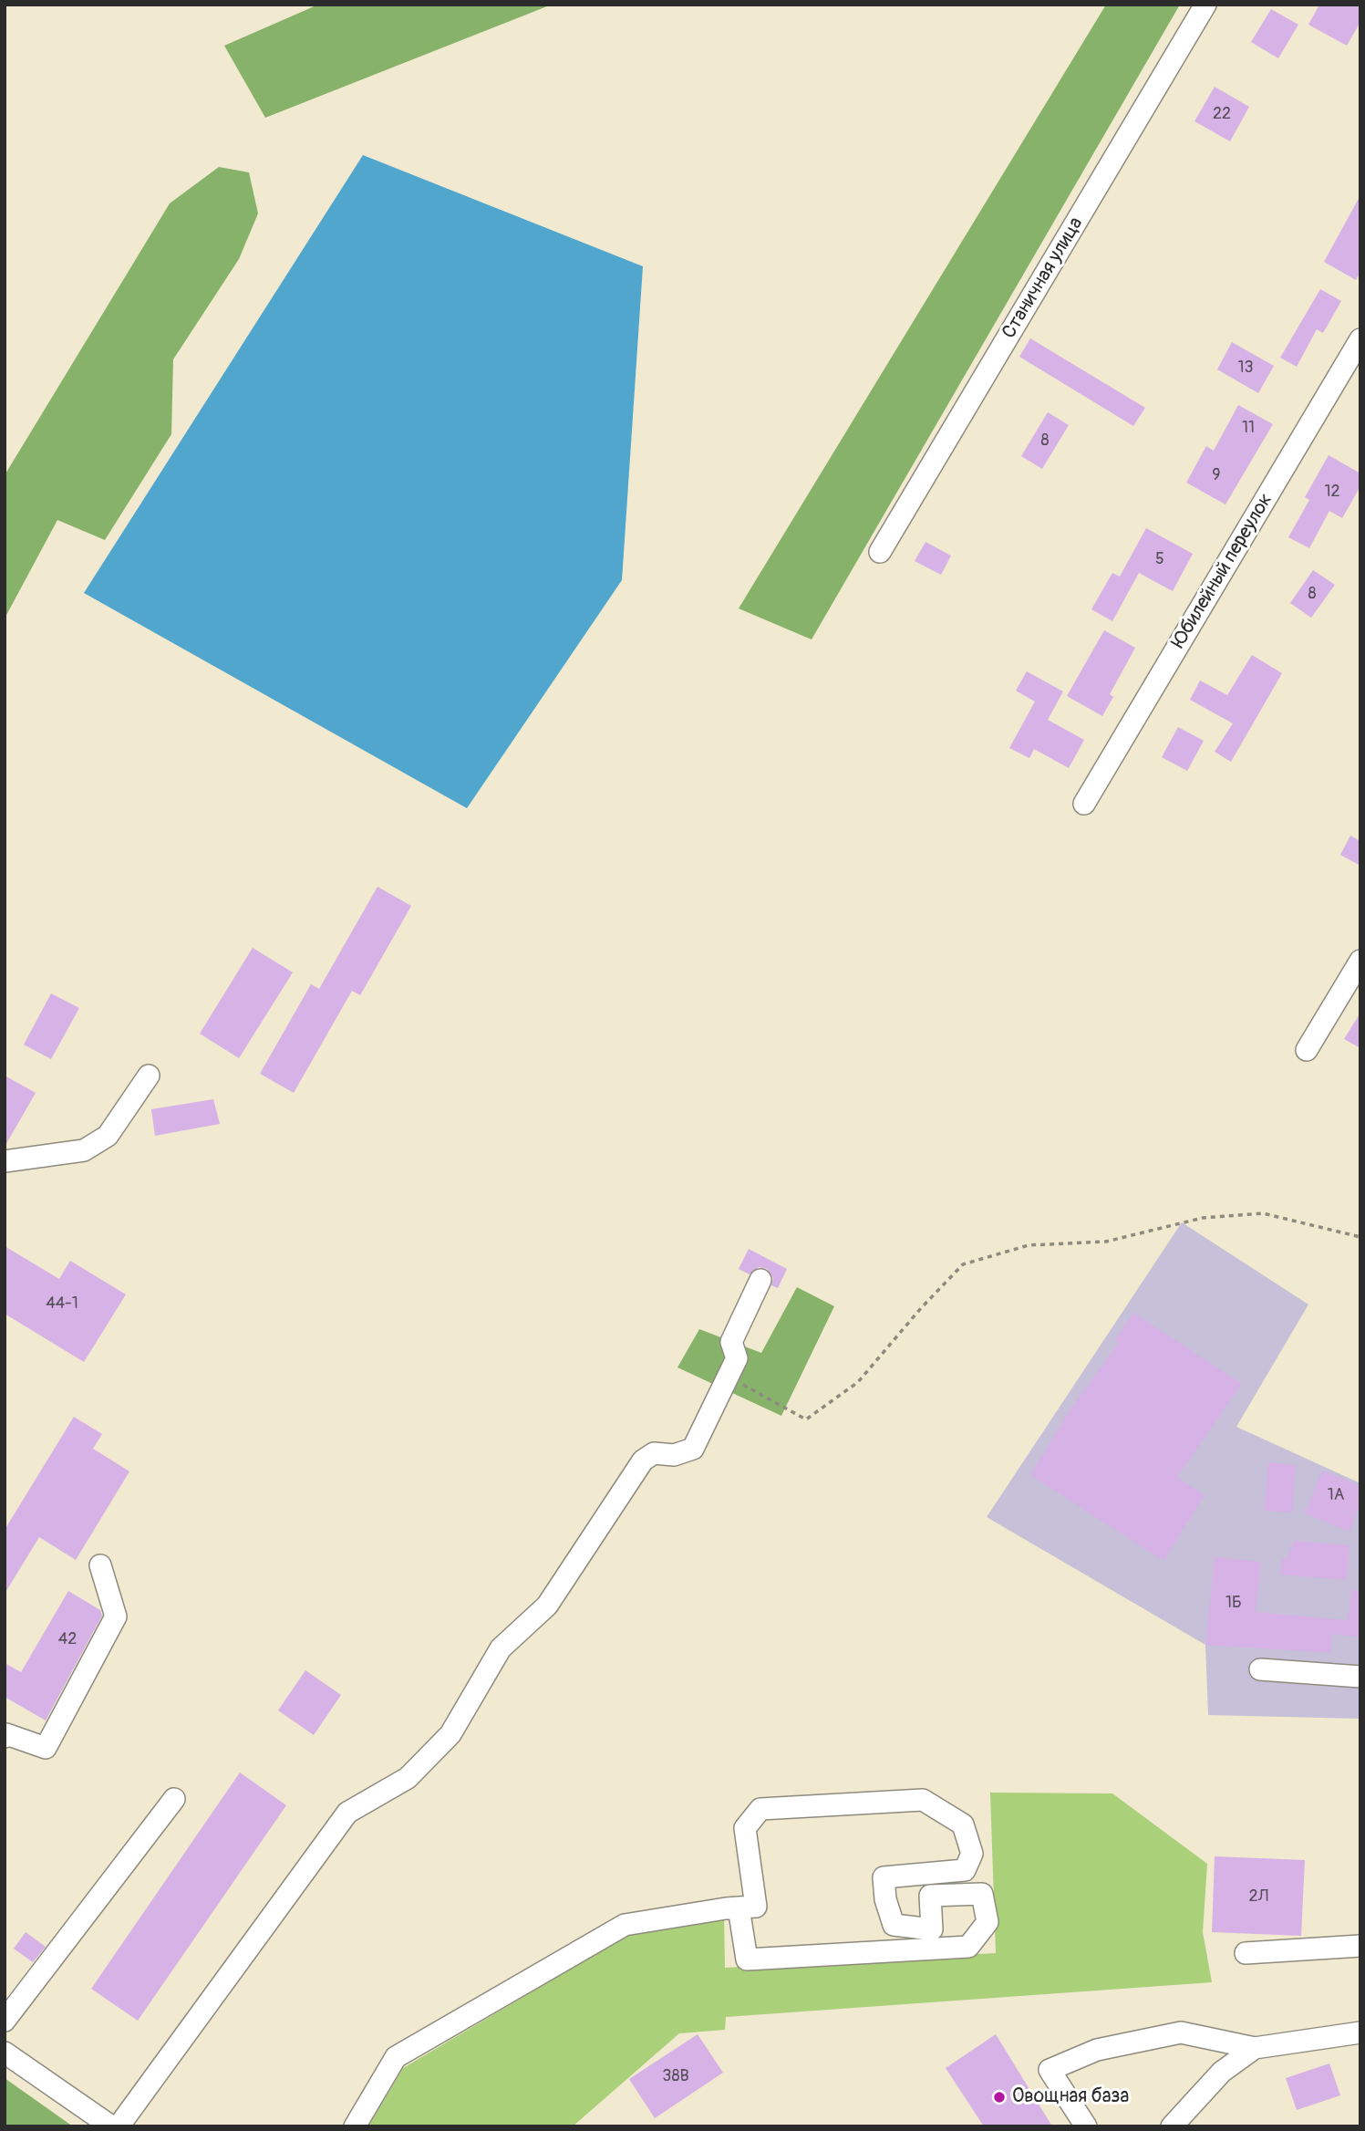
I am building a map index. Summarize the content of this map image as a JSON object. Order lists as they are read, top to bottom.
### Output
{
  "streets": {
    "street": ["Станичная улица", "Юбилейный переулок"]
  },
  "places": ["Овощная база"],
  "house_numbers": [
    "22",
    "13",
    "11",
    "8",
    "9",
    "12",
    "5",
    "8",
    "44-1",
    "1А",
    "1Б",
    "42",
    "2Л",
    "38В"
  ]
}
